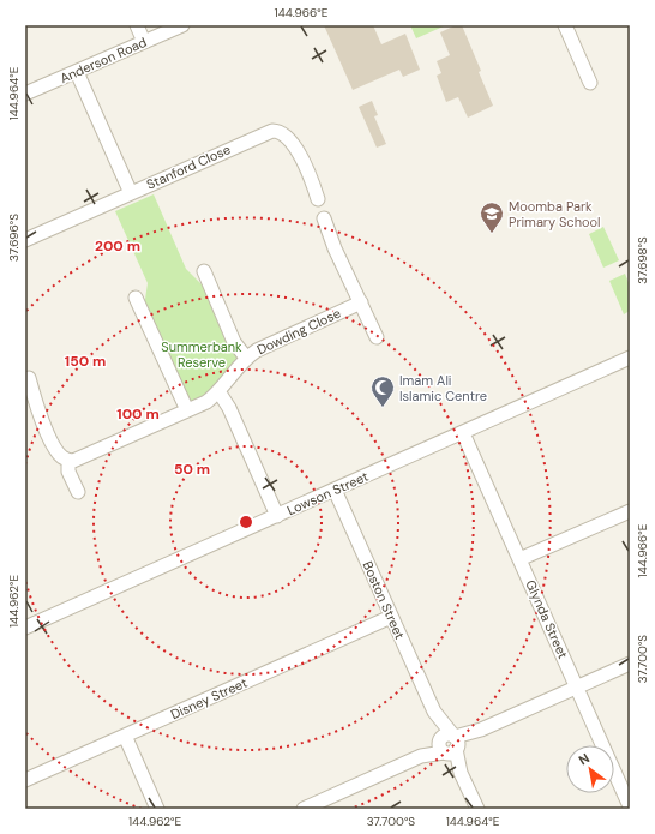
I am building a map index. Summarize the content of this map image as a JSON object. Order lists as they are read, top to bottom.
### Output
{
  "streets": {
    "street": [
      "Anderson Road",
      "Stanford Close",
      "Dowding Close",
      "Lowson Street",
      "Boston Street",
      "Glynda Street",
      "Disney Street"
    ]
  },
  "crossings": [
    ["Lowson Street", "Boston Street"],
    ["Lowson Street", "Glynda Street"],
    ["Boston Street", "Disney Street"]
  ],
  "parks": ["Summerbank Reserve"],
  "places": {
    "school or university": ["Moomba Park Primary School"],
    "mosque": ["Imam Ali Islamic Centre"]
  },
  "north": "top left",
  "coordinates": [
    "144.966°E",
    "144.964°E",
    "37.696°S",
    "37.698°S",
    "144.962°E",
    "37.700°S"
  ],
  "rings": [
    "200 m",
    "150 m",
    "100 m",
    "50 m"
  ]
}
